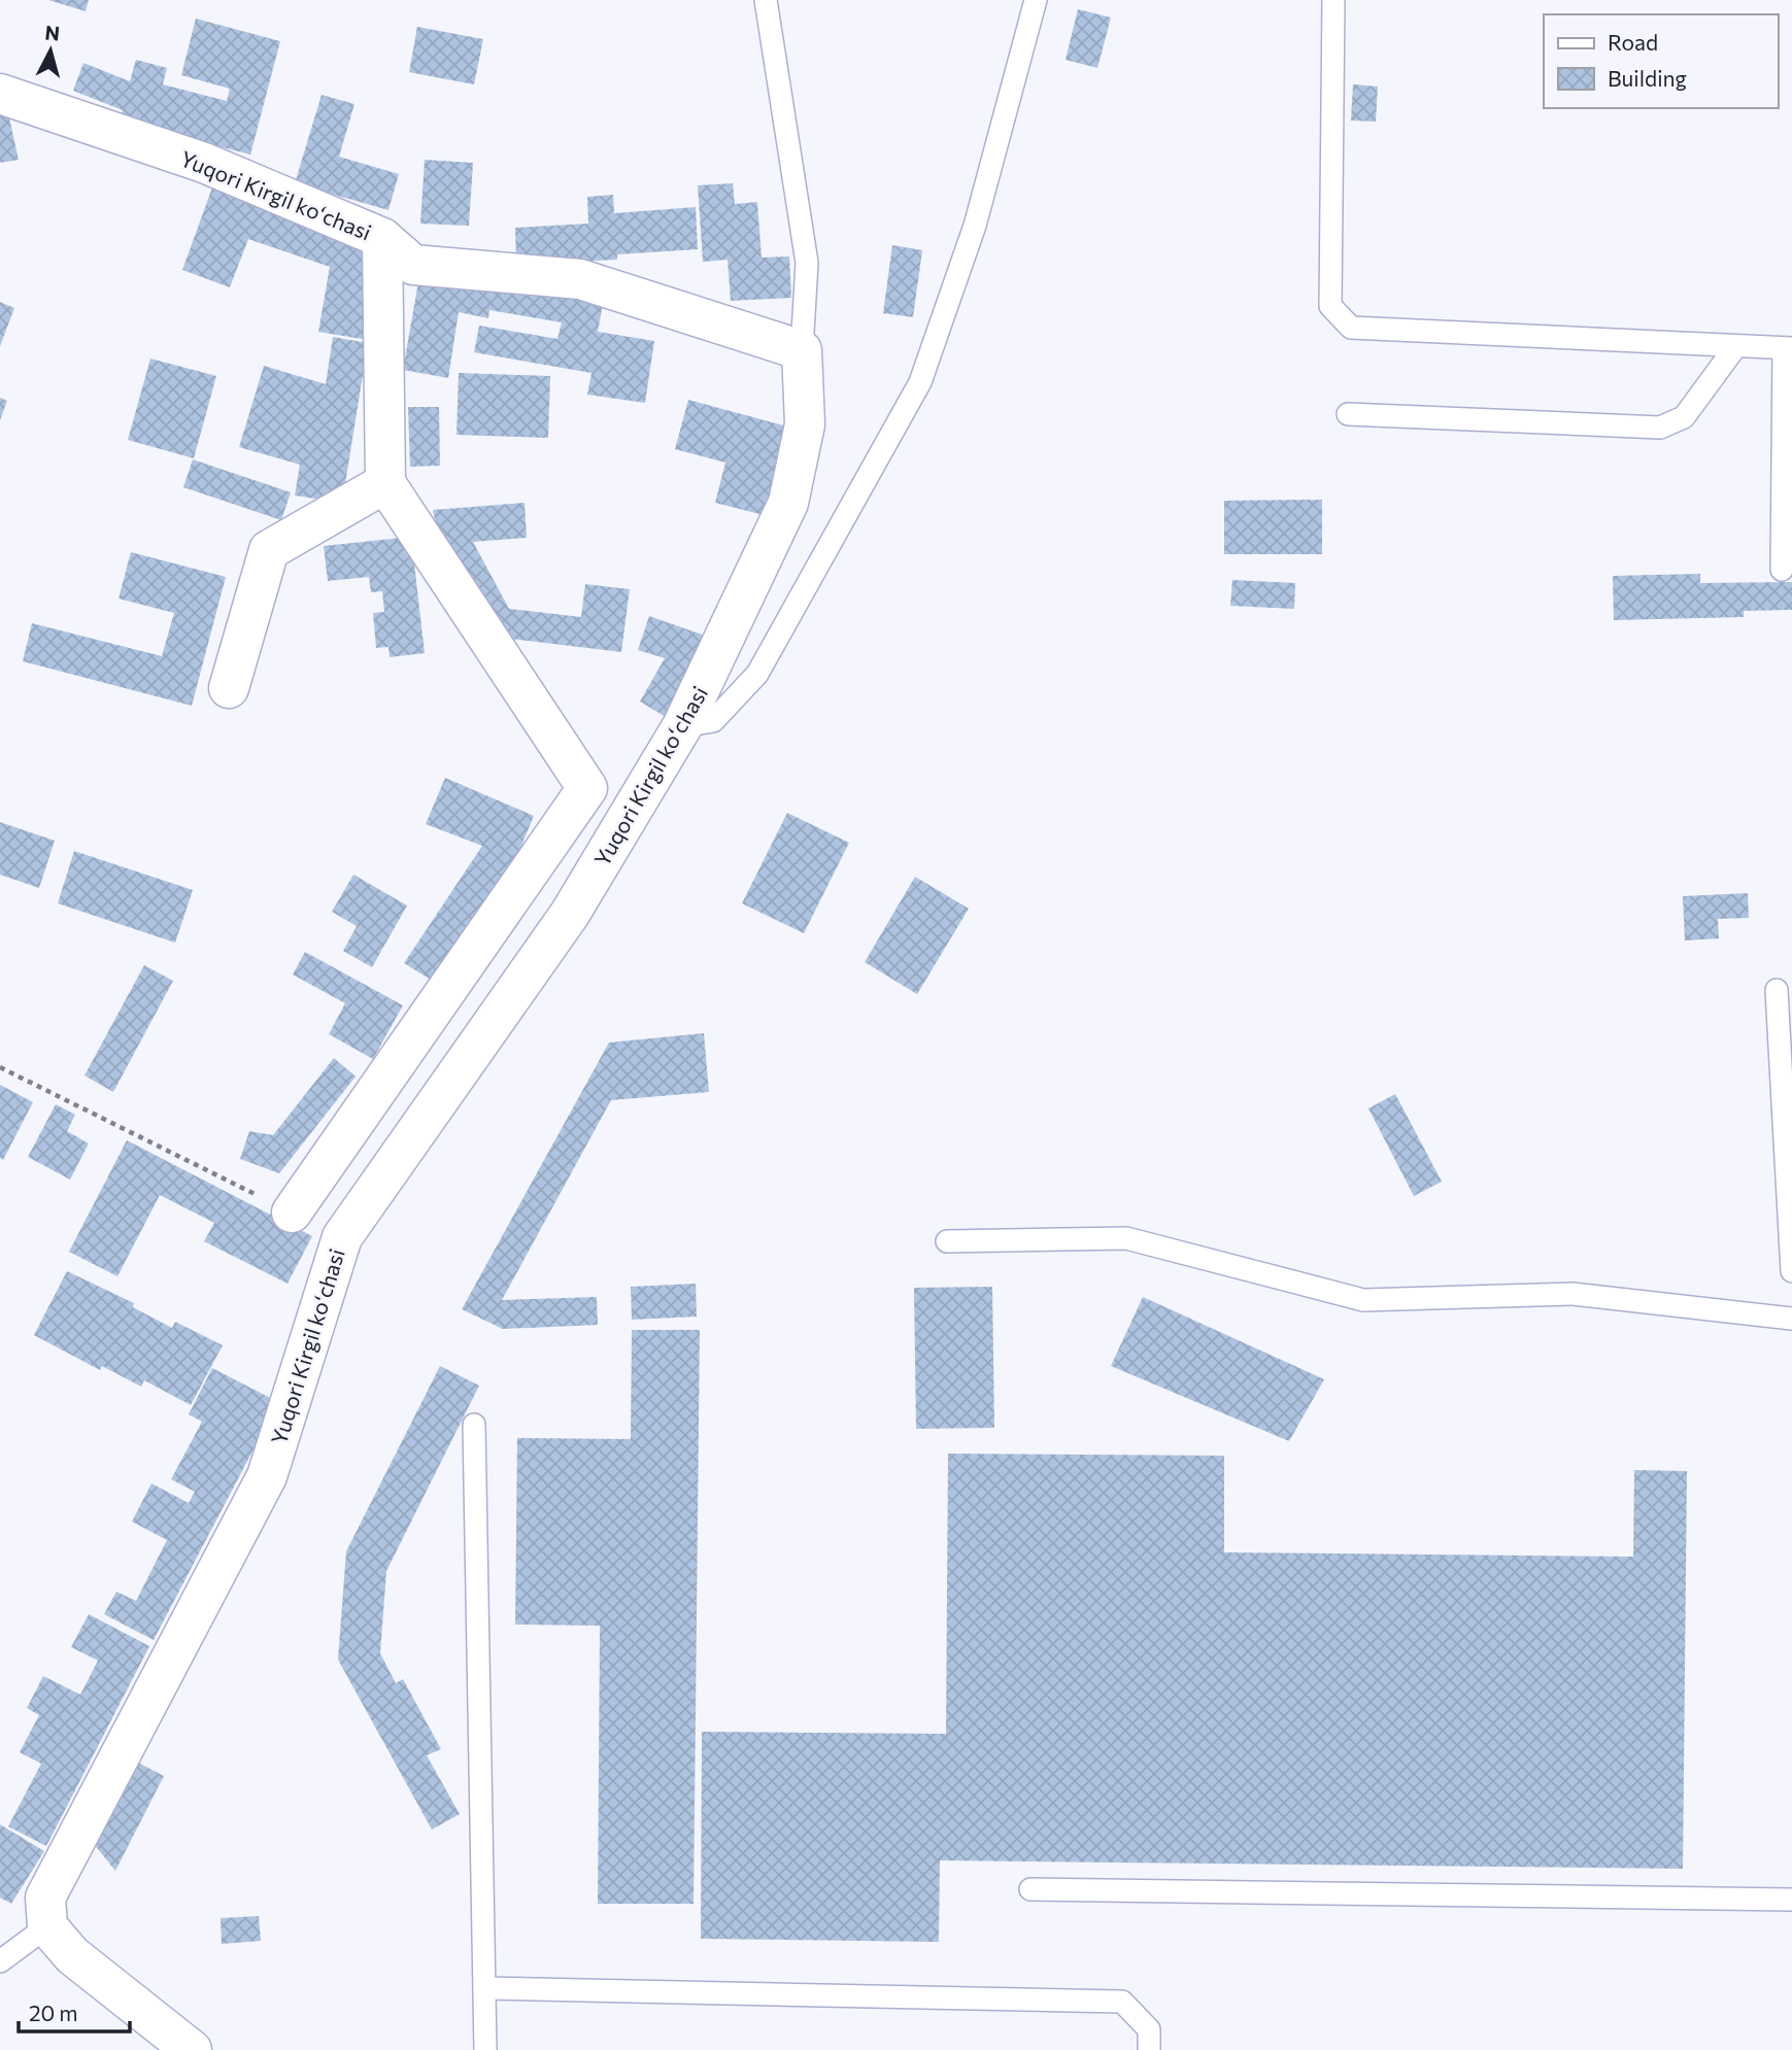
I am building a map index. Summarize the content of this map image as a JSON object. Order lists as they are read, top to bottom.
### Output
{
  "streets": {
    "street": ["Yuqori Kirgil koʻchasi"]
  },
  "legend": ["Road", "Building"],
  "scale_bar": "20 m",
  "north": "top"
}
